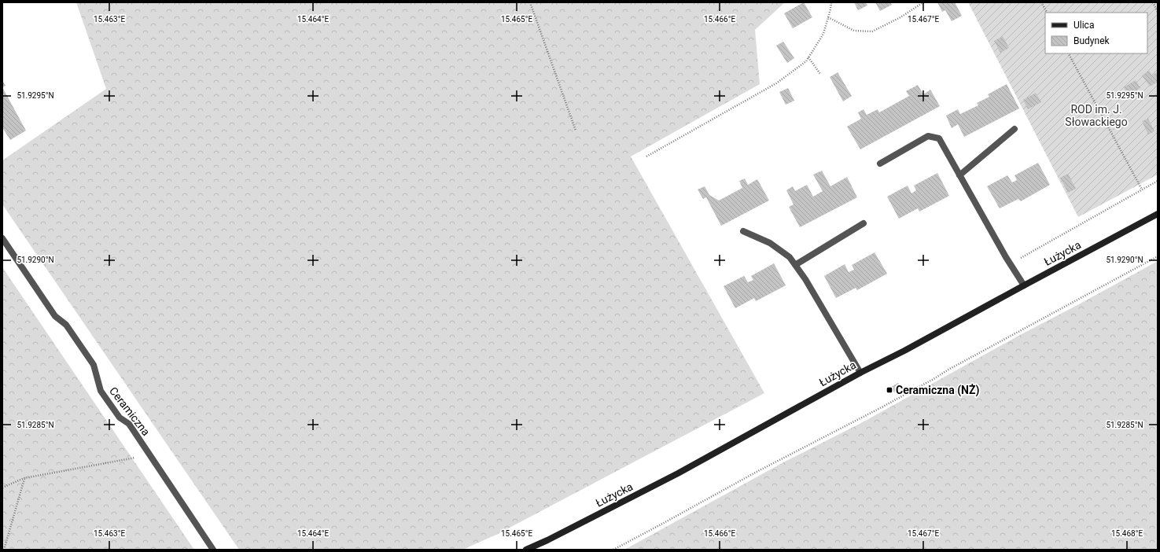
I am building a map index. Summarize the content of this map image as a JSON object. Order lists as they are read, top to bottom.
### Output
{
  "streets": {
    "main road": ["Łużycka"],
    "street": ["Ceramiczna"]
  },
  "parks": ["ROD im. J. Słowackiego"],
  "places": {
    "transit": ["Ceramiczna (NŻ)"]
  },
  "legend": ["Ulica", "Budynek"],
  "coordinates": [
    "15.463°E",
    "15.464°E",
    "15.465°E",
    "15.466°E",
    "15.467°E",
    "51.9295°N",
    "51.9290°N",
    "51.9285°N",
    "15.468°E"
  ]
}
